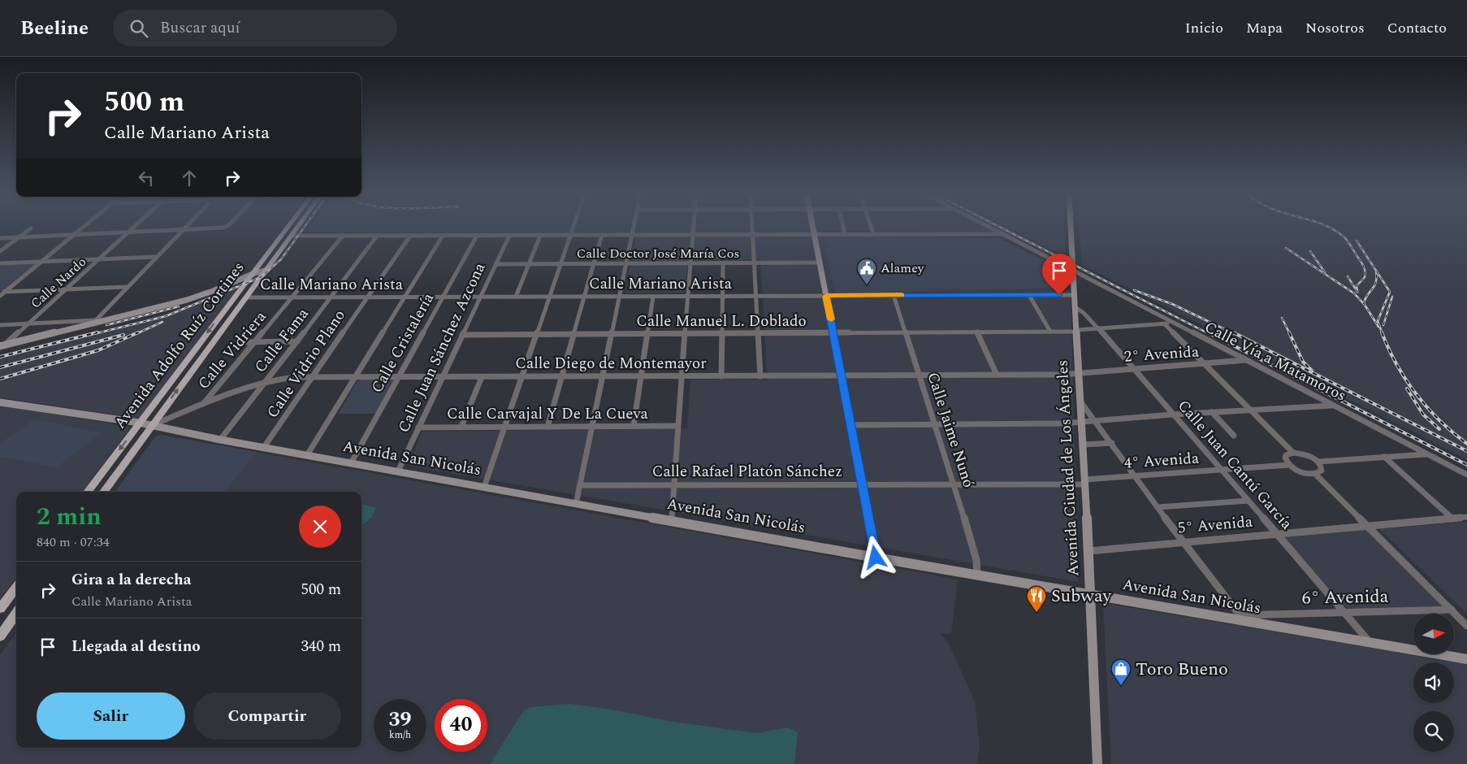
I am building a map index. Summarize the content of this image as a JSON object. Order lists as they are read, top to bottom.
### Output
{
  "streets": {
    "main road": ["Avenida Adolfo Ruíz Cortines"],
    "street": [
      "Calle Doctor José María Cos",
      "Calle Nardo",
      "Calle Mariano Arista",
      "Calle Manuel L. Doblado",
      "Calle Fama",
      "Calle Cristalería",
      "Calle Juan Sánchez Azcona",
      "Calle Vidriera",
      "2° Avenida",
      "Calle Vía a Matamoros",
      "Calle Diego de Montemayor",
      "Calle Vidrio Plano",
      "Calle Carvajal Y De La Cueva",
      "Calle Jaime Nunó",
      "Avenida San Nicolás",
      "4° Avenida",
      "Calle Juan Cantú García",
      "Avenida Ciudad de Los Ángeles",
      "Calle Rafael Platón Sánchez",
      "5° Avenida",
      "6° Avenida"
    ]
  },
  "crossings": [
    ["Calle Doctor José María Cos", "Calle Juan Sánchez Azcona"],
    ["Calle Mariano Arista", "Calle Fama"],
    ["Calle Mariano Arista", "Calle Cristalería"],
    ["Calle Mariano Arista", "Avenida Adolfo Ruíz Cortines"],
    ["Calle Mariano Arista", "Calle Juan Sánchez Azcona"],
    ["Calle Mariano Arista", "Calle Vidriera"],
    ["Calle Mariano Arista", "Calle Vidrio Plano"],
    ["Calle Mariano Arista", "Calle Jaime Nunó"],
    ["Calle Mariano Arista", "Avenida Ciudad de Los Ángeles"],
    ["Calle Manuel L. Doblado", "Calle Juan Sánchez Azcona"],
    ["Calle Manuel L. Doblado", "Calle Jaime Nunó"],
    ["Calle Manuel L. Doblado", "Calle Juan Cantú García"],
    ["Calle Manuel L. Doblado", "Avenida Ciudad de Los Ángeles"],
    ["Calle Fama", "Calle Diego de Montemayor"],
    ["Calle Fama", "Avenida San Nicolás"],
    ["Calle Cristalería", "Calle Diego de Montemayor"],
    ["Calle Cristalería", "Avenida San Nicolás"],
    ["Avenida Adolfo Ruíz Cortines", "Calle Diego de Montemayor"],
    ["Avenida Adolfo Ruíz Cortines", "Avenida San Nicolás"],
    ["Calle Juan Sánchez Azcona", "Calle Diego de Montemayor"],
    ["Calle Juan Sánchez Azcona", "Calle Carvajal Y De La Cueva"],
    ["Calle Juan Sánchez Azcona", "Avenida San Nicolás"],
    ["Calle Vidriera", "Calle Diego de Montemayor"],
    ["2° Avenida", "Calle Vía a Matamoros"],
    ["2° Avenida", "Calle Diego de Montemayor"],
    ["2° Avenida", "Calle Juan Cantú García"],
    ["2° Avenida", "Avenida Ciudad de Los Ángeles"],
    ["Calle Vía a Matamoros", "Avenida Ciudad de Los Ángeles"],
    ["Calle Diego de Montemayor", "Calle Vidrio Plano"],
    ["Calle Diego de Montemayor", "Calle Jaime Nunó"],
    ["Calle Diego de Montemayor", "Avenida San Nicolás"],
    ["Calle Diego de Montemayor", "Avenida Ciudad de Los Ángeles"],
    ["Calle Vidrio Plano", "Avenida San Nicolás"],
    ["Calle Jaime Nunó", "Avenida San Nicolás"],
    ["Calle Jaime Nunó", "Calle Rafael Platón Sánchez"],
    ["Avenida San Nicolás", "Calle Juan Cantú García"],
    ["Avenida San Nicolás", "Avenida Ciudad de Los Ángeles"],
    ["Avenida San Nicolás", "6° Avenida"],
    ["4° Avenida", "Calle Juan Cantú García"],
    ["4° Avenida", "Avenida Ciudad de Los Ángeles"],
    ["4° Avenida", "Calle Rafael Platón Sánchez"],
    ["Calle Juan Cantú García", "Avenida Ciudad de Los Ángeles"],
    ["Calle Juan Cantú García", "5° Avenida"],
    ["Calle Juan Cantú García", "6° Avenida"],
    ["Avenida Ciudad de Los Ángeles", "Calle Rafael Platón Sánchez"],
    ["Avenida Ciudad de Los Ángeles", "5° Avenida"]
  ],
  "places": {
    "public building": ["Alamey"],
    "restaurant": ["Subway"],
    "shop": ["Toro Bueno"]
  },
  "north": "right",
  "page": {
    "header": "Beeline",
    "search": "Buscar aquí",
    "nav": [
      "Inicio",
      "Mapa",
      "Nosotros",
      "Contacto"
    ],
    "turn": ["500 m", "Calle Mariano Arista"],
    "heading": ["2 min", "840 m · 07:34"],
    "list": [
      {
        "name": "Gira a la derecha",
        "note": "Calle Mariano Arista",
        "value": "500 m"
      },
      {
        "name": "Llegada al destino",
        "value": "340 m"
      }
    ],
    "buttons": ["Salir", "Compartir"],
    "speed": "39 km/h",
    "limit": "40"
  }
}
